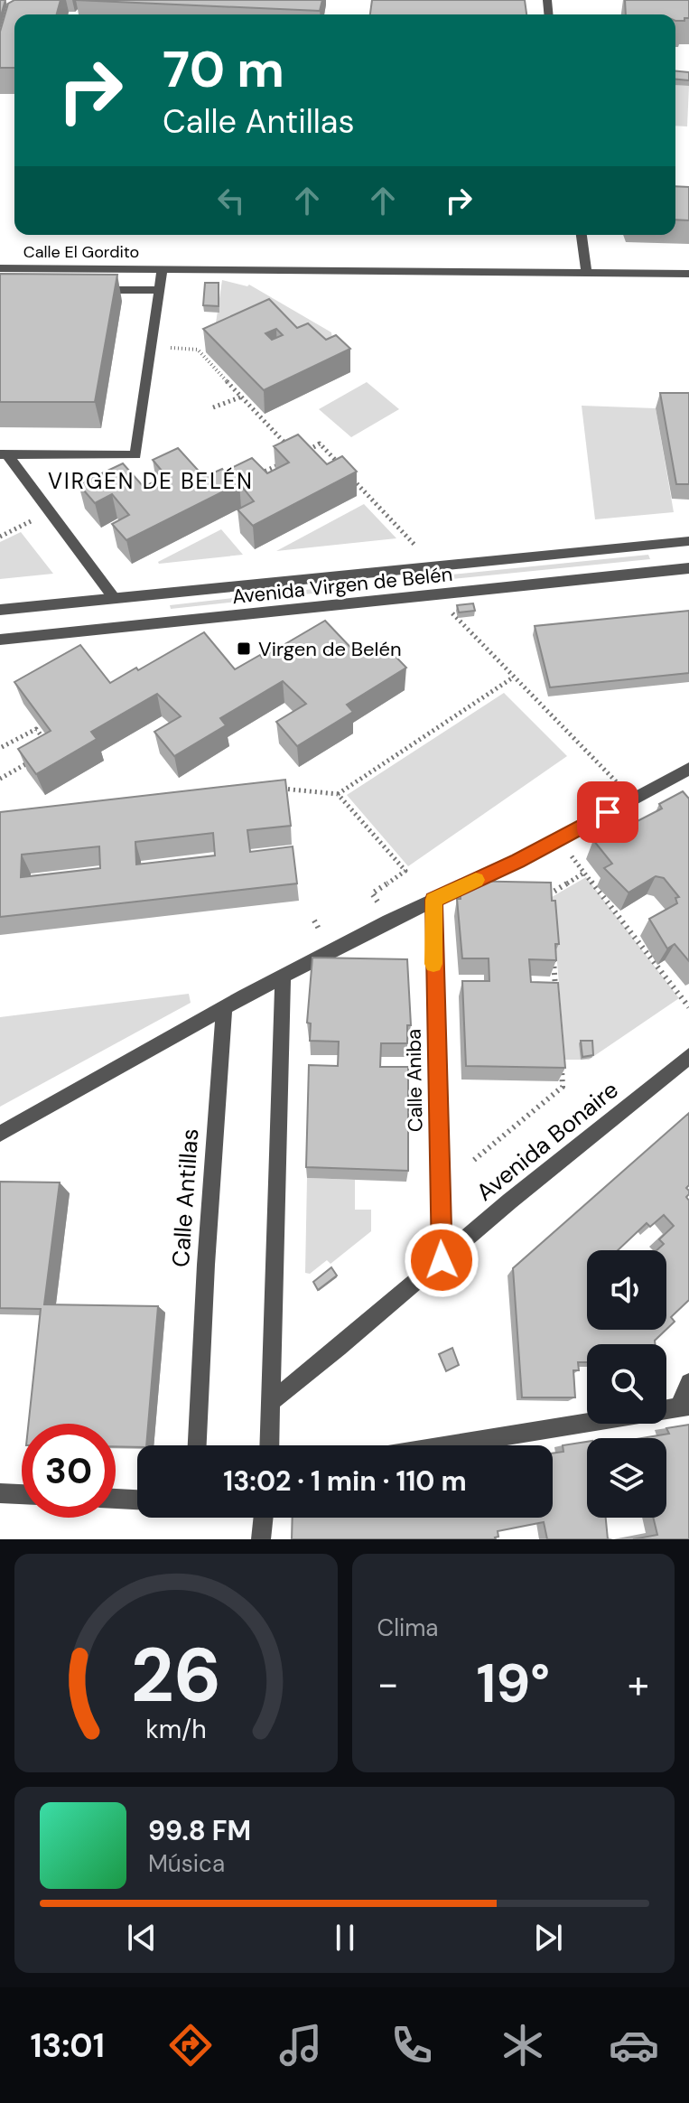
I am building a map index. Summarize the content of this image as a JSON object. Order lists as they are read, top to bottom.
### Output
{
  "streets": {
    "street": [
      "Calle El Gordito",
      "Avenida Virgen de Belén",
      "Calle Aniba",
      "Avenida Bonaire",
      "Calle Antillas"
    ]
  },
  "crossings": [
    ["Calle Aniba", "Avenida Bonaire"]
  ],
  "districts": ["VIRGEN DE BELÉN"],
  "places": {
    "transit": ["Virgen de Belén"]
  },
  "page": {
    "turn": ["70 m", "Calle Antillas"],
    "limit": "30",
    "trip": "13:02 · 1 min · 110 m",
    "tile": "Clima",
    "heat": ["−", "19°", "+"],
    "song": ["99.8 FM", "Música"],
    "tabs": "13:01",
    "gauge": ["26", "km/h"]
  }
}
